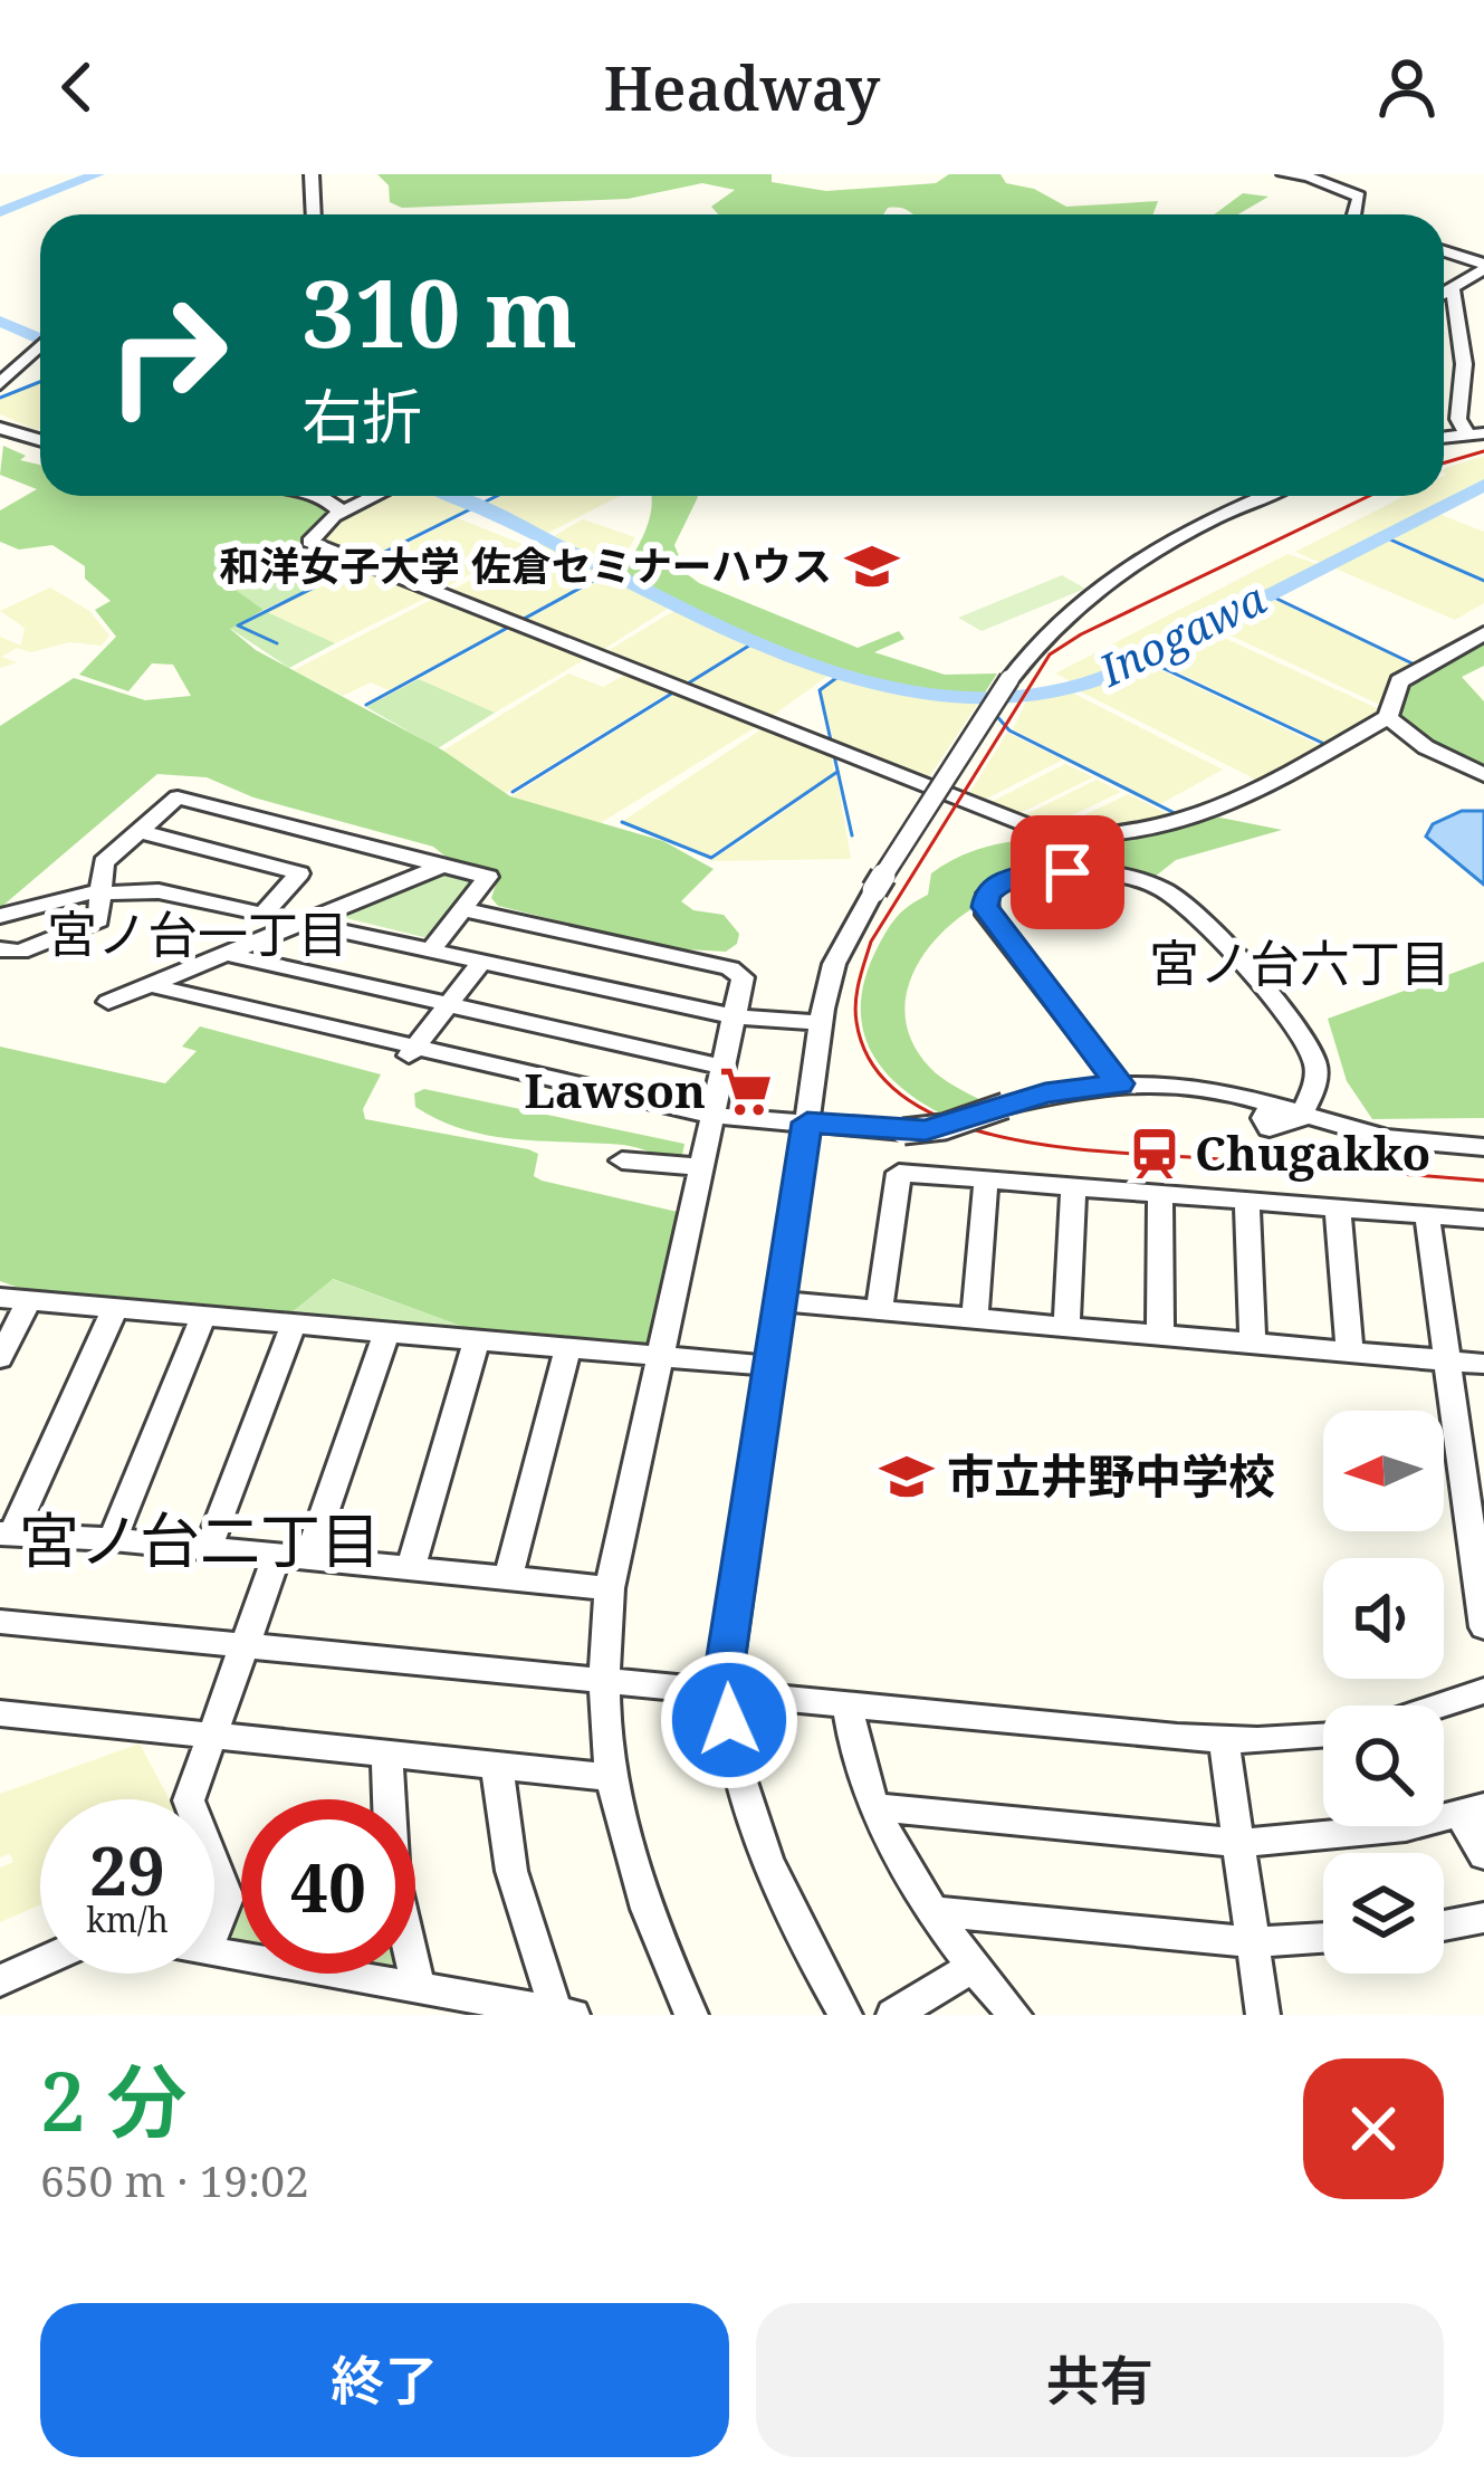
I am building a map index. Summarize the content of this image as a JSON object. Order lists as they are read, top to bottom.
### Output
{
  "districts": ["宮ノ台一丁目", "宮ノ台六丁目", "宮ノ台二丁目"],
  "water": ["Inogawa"],
  "places": {
    "school or university": ["和洋女子大学 佐倉セミナーハウス", "市立井野中学校"],
    "supermarket": ["Lawson"],
    "station": ["Chugakko"]
  },
  "north": "left",
  "page": {
    "header": "Headway",
    "turn": ["310 m", "右折"],
    "speed": "29 km/h",
    "limit": "40",
    "heading": ["2 分", "650 m · 19:02"],
    "buttons": ["終了", "共有"]
  }
}
